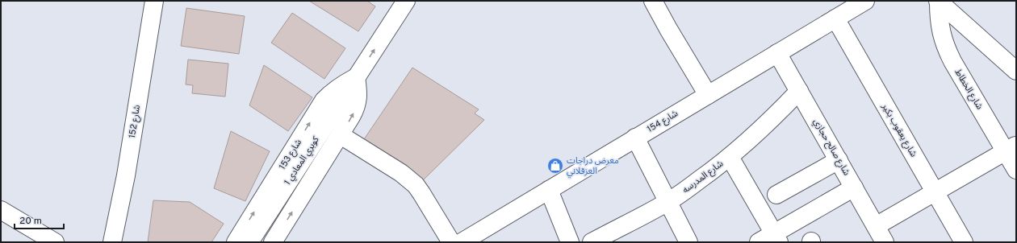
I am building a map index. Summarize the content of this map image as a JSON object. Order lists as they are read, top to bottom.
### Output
{
  "streets": {
    "street": [
      "شارع الخطاط",
      "شارع 152",
      "شارع 154",
      "شارع يعقوب بكير",
      "شارع صالح حجازي",
      "شارع 153",
      "كوبري المعادي 1",
      "شارع المدرسه"
    ]
  },
  "crossings": [
    ["شارع 154", "شارع يعقوب بكير"],
    ["شارع 154", "شارع صالح حجازي"],
    ["شارع صالح حجازي", "شارع المدرسه"],
    ["شارع 153", "كوبري المعادي 1"]
  ],
  "places": {
    "shop": ["معرض دراجات العزقلاني"]
  },
  "scale_bar": "20 m"
}
